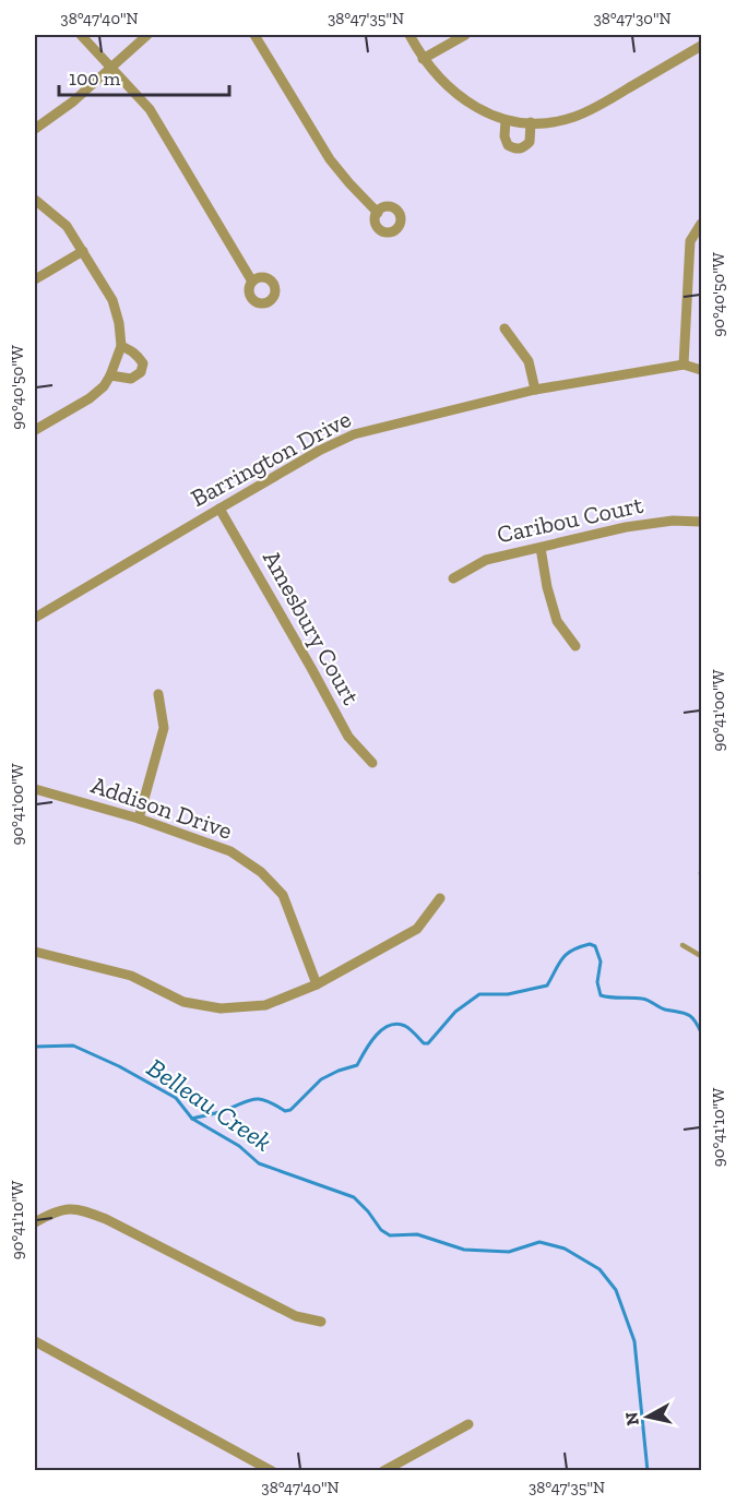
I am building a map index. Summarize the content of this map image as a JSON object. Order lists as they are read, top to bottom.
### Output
{
  "streets": {
    "street": [
      "Barrington Drive",
      "Caribou Court",
      "Amesbury Court",
      "Addison Drive"
    ]
  },
  "crossings": [
    ["Barrington Drive", "Amesbury Court"]
  ],
  "water": ["Belleau Creek"],
  "scale_bar": "100 m",
  "north": "left",
  "coordinates": [
    "38°47'40\"N",
    "38°47'35\"N",
    "38°47'30\"N",
    "90°40'50\"W",
    "90°41'00\"W",
    "90°41'10\"W"
  ]
}
